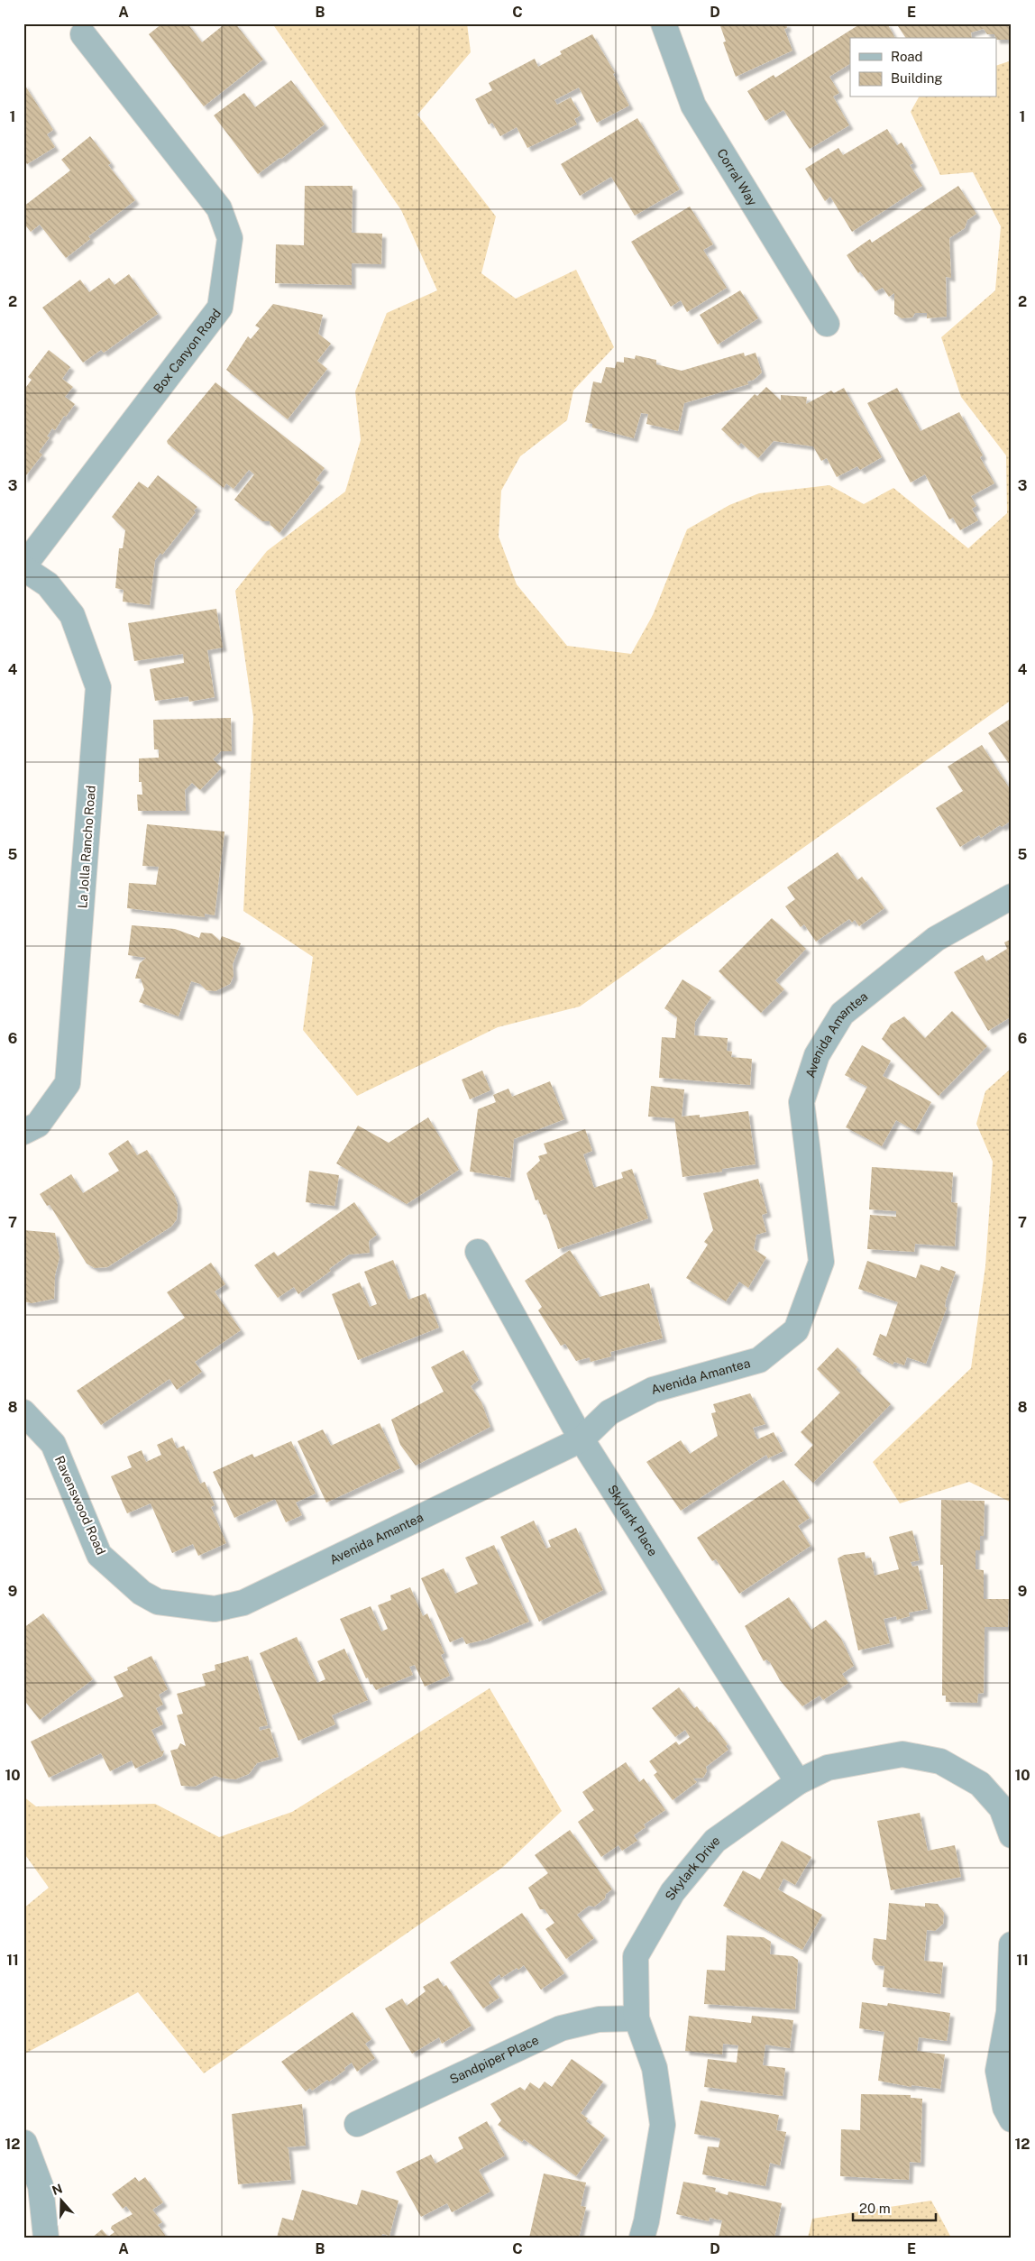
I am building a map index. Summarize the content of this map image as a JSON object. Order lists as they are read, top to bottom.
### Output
{
  "streets": {
    "street": [
      "Corral Way",
      "Box Canyon Road",
      "La Jolla Rancho Road",
      "Avenida Amantea",
      "Ravenswood Road",
      "Skylark Place",
      "Skylark Drive",
      "Sandpiper Place"
    ]
  },
  "crossings": [
    ["Box Canyon Road", "La Jolla Rancho Road"],
    ["Avenida Amantea", "Ravenswood Road"],
    ["Avenida Amantea", "Skylark Place"],
    ["Skylark Place", "Skylark Drive"],
    ["Skylark Drive", "Sandpiper Place"]
  ],
  "legend": ["Road", "Building"],
  "scale_bar": "20 m",
  "north": "top",
  "grid": {
    "columns": [
      "A",
      "B",
      "C",
      "D",
      "E"
    ],
    "rows": [
      "1",
      "2",
      "3",
      "4",
      "5",
      "6",
      "7",
      "8",
      "9",
      "10",
      "11",
      "12"
    ]
  }
}
